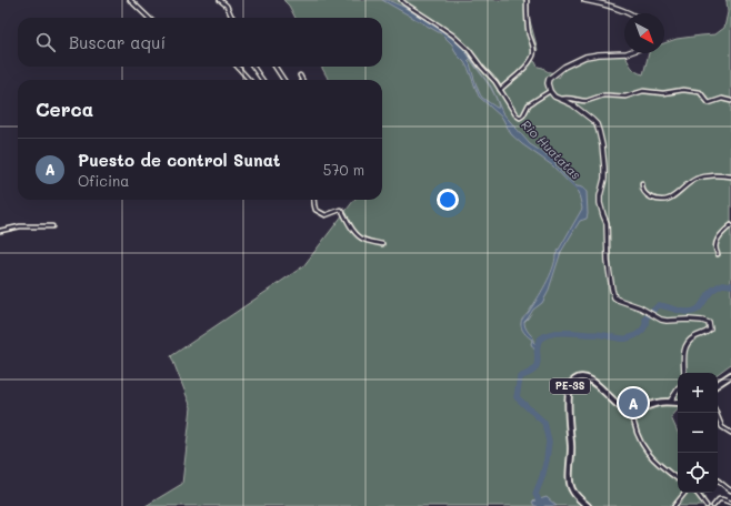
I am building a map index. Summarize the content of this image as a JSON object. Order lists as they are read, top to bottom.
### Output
{
  "streets": {
    "highway": ["PE-3S"]
  },
  "water": ["Rio Huatatas"],
  "north": "bottom right",
  "page": {
    "search": "Buscar aquí",
    "heading": "Cerca",
    "list": [
      {
        "mark": "A",
        "name": "Puesto de control Sunat",
        "note": "Oficina",
        "value": "570 m"
      }
    ],
    "map_buttons": ["+", "−"],
    "pins": "A"
  }
}
